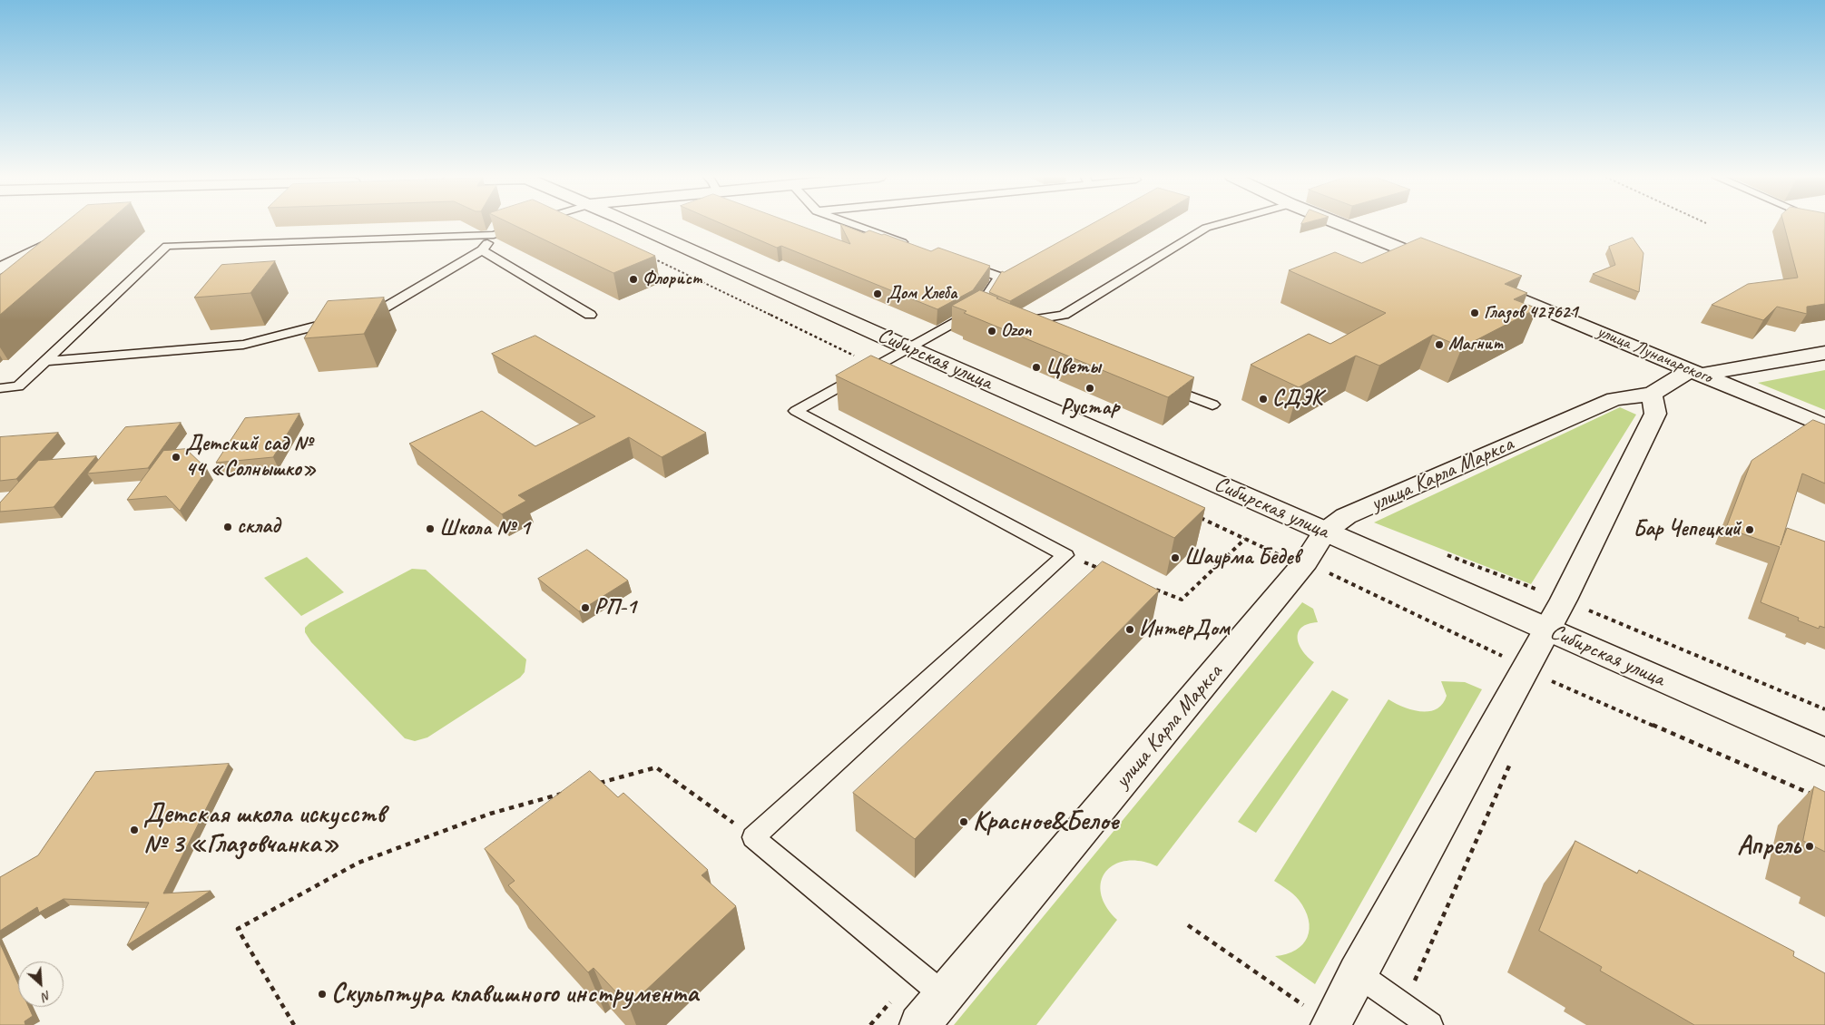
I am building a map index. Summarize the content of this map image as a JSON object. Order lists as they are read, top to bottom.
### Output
{
  "streets": {
    "street": ["улица Луначарского", "Сибирская улица", "улица Карла Маркса"]
  },
  "crossings": [
    ["улица Луначарского", "улица Карла Маркса"],
    ["Сибирская улица", "улица Карла Маркса"]
  ],
  "places": [
    "Флорист",
    "Дом Хлеба",
    "Глазов 427621",
    "Ozon",
    "Магнит",
    "Цветы",
    "Рустар",
    "СДЭК",
    "Детский сад № 44 «Солнышко»",
    "склад",
    "Школа № 1",
    "Бар Чепецкий",
    "Шаурма Бедев",
    "РП-1",
    "ИнтерДом",
    "Красное&Белое",
    "Детская школа искусств № 3 «Глазовчанка»",
    "Апрель",
    "Скульптура клавишного инструмента"
  ],
  "north": "bottom right"
}
